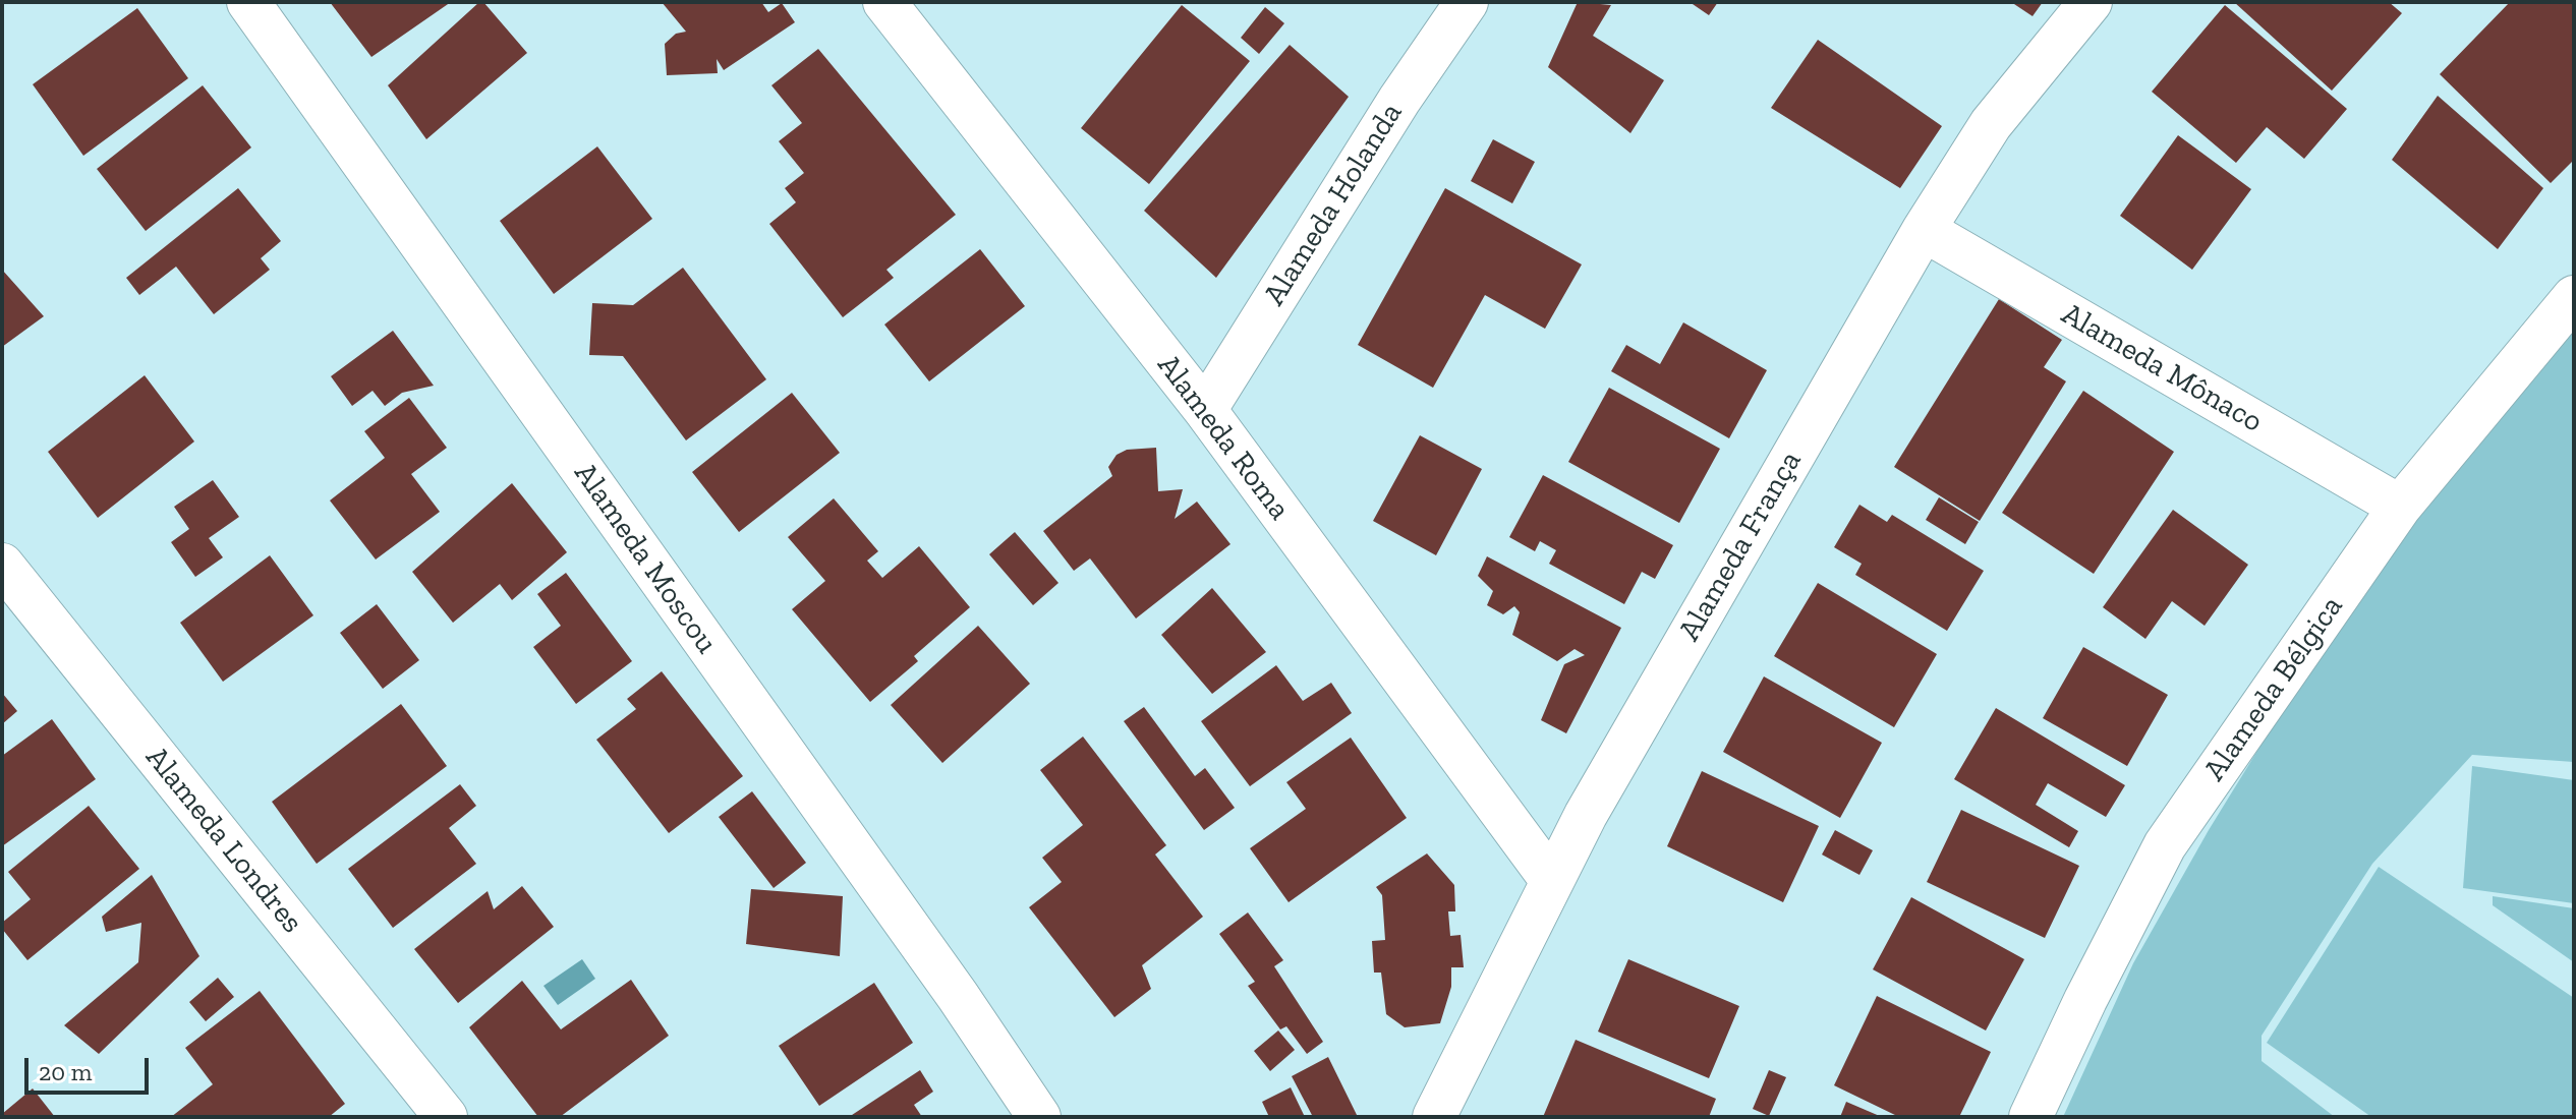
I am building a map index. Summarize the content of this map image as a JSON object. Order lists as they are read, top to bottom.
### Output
{
  "streets": {
    "street": [
      "Alameda Holanda",
      "Alameda Mônaco",
      "Alameda Roma",
      "Alameda França",
      "Alameda Moscou",
      "Alameda Bélgica",
      "Alameda Londres"
    ]
  },
  "crossings": [
    ["Alameda Holanda", "Alameda Roma"],
    ["Alameda Mônaco", "Alameda França"],
    ["Alameda Mônaco", "Alameda Bélgica"],
    ["Alameda Roma", "Alameda França"]
  ],
  "scale_bar": "20 m"
}
